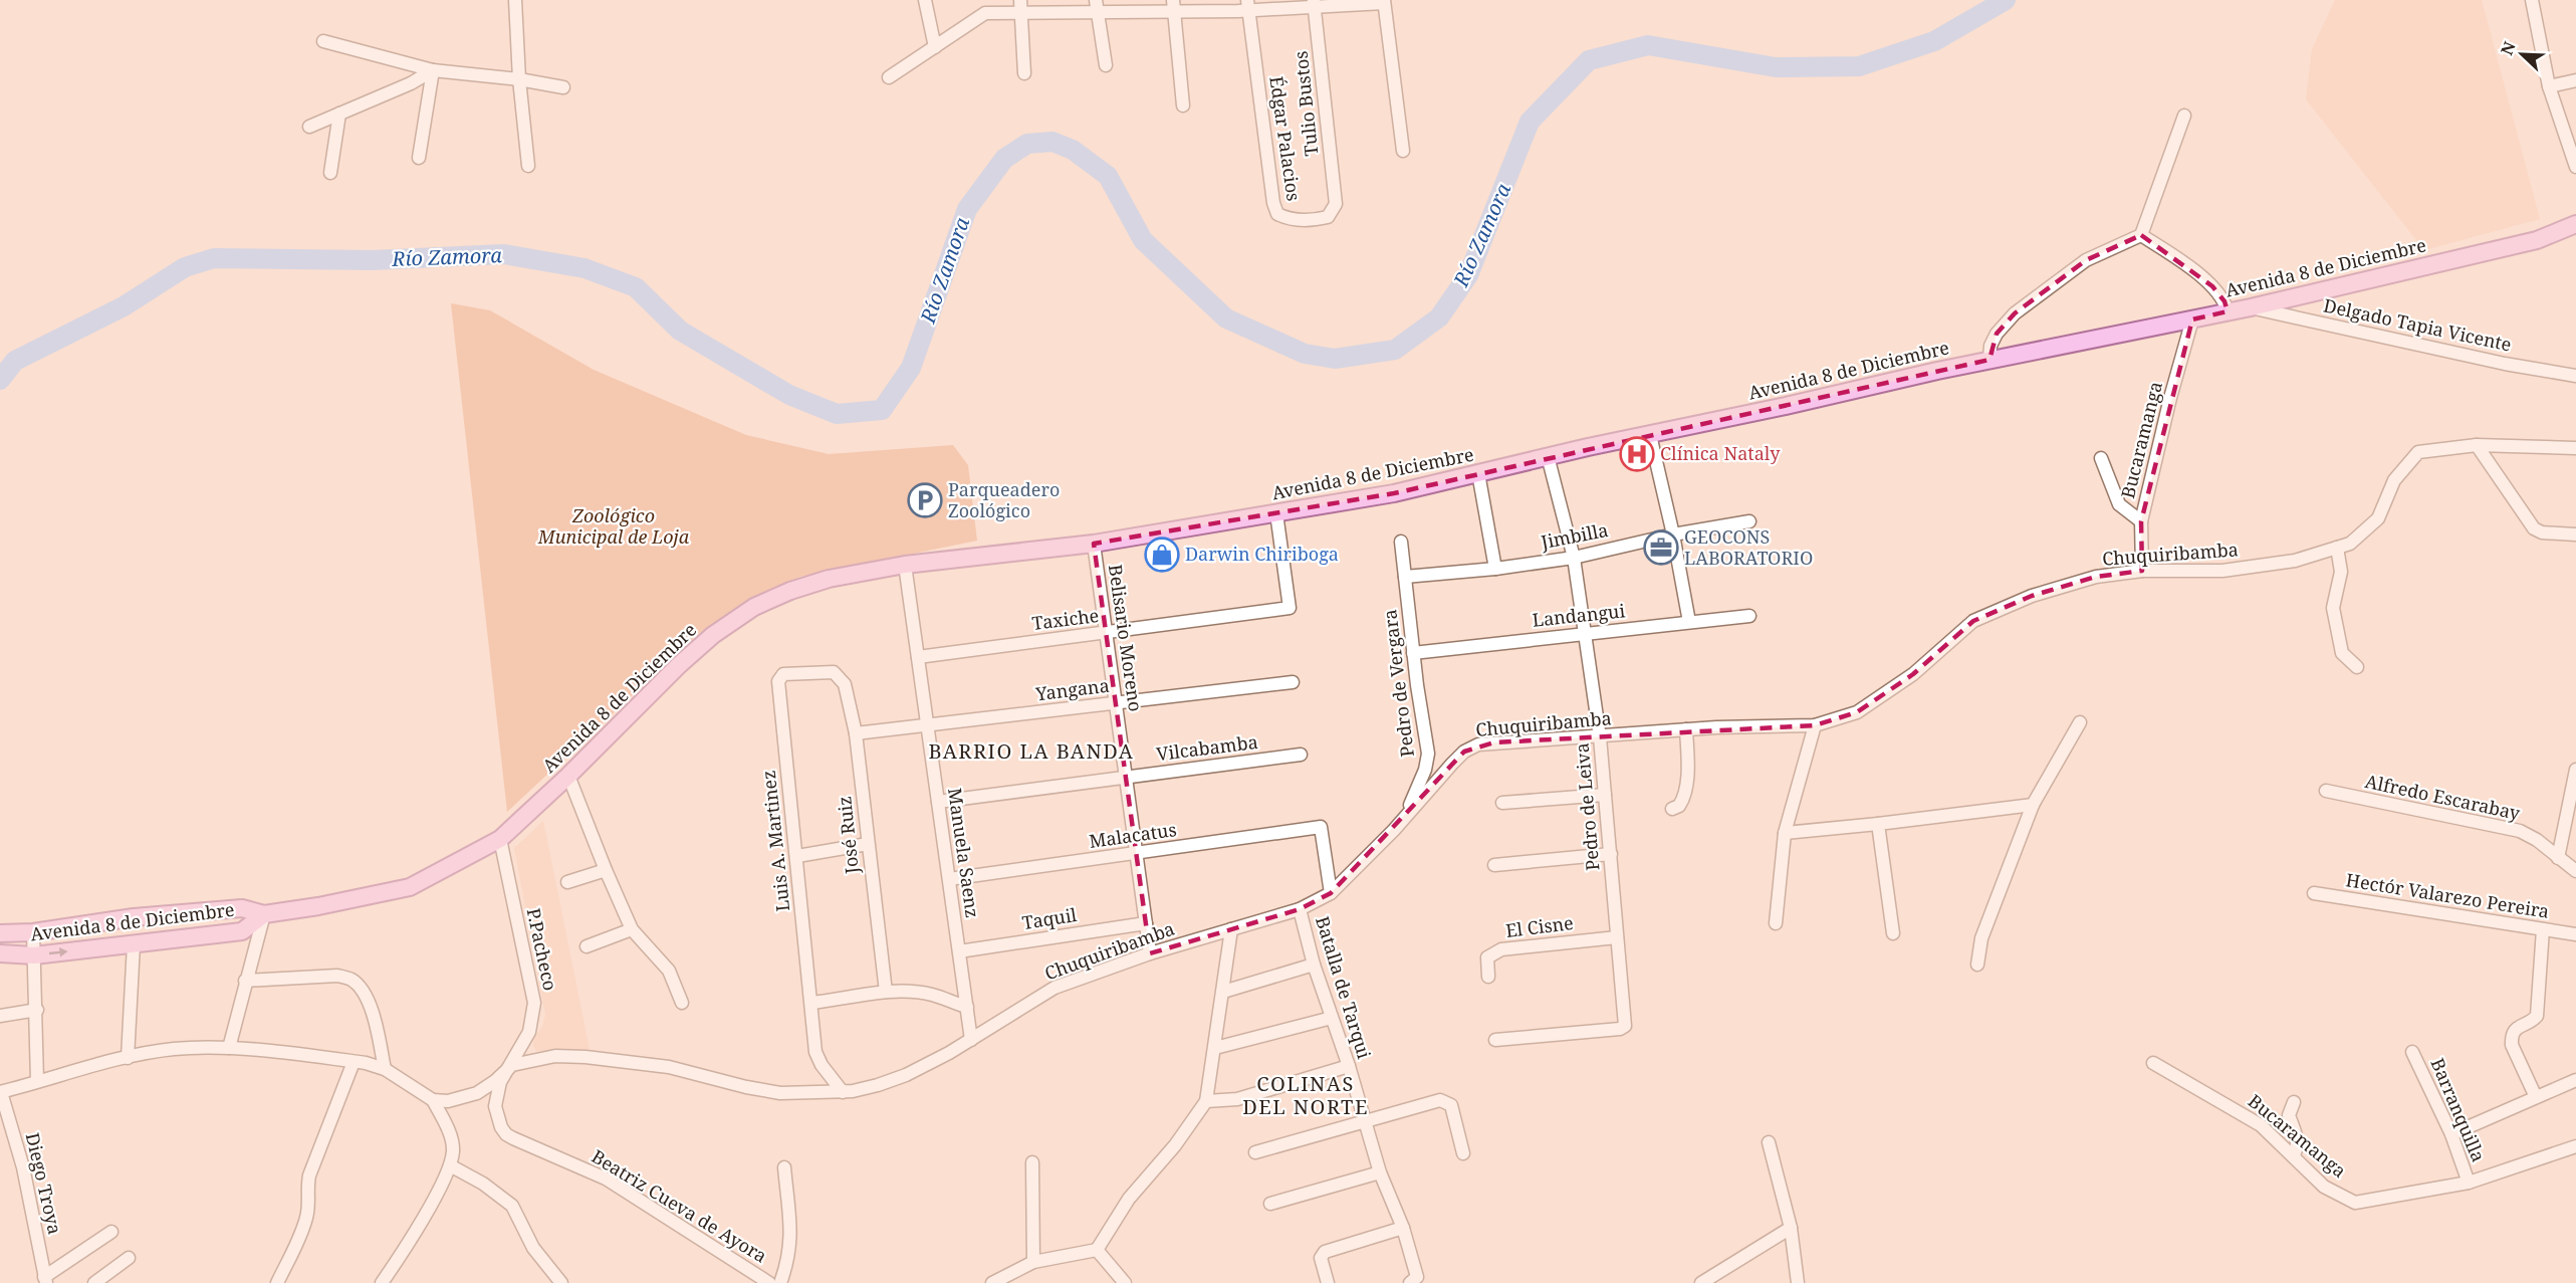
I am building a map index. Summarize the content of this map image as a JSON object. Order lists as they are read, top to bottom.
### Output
{
  "streets": {
    "main road": ["Avenida 8 de Diciembre"],
    "street": [
      "Tulio Bustos",
      "Édgar Palacios",
      "Delgado Tapia Vicente",
      "Bucaramanga",
      "Jimbilla",
      "Chuquiribamba",
      "Landangui",
      "Taxiche",
      "Belisario Moreno",
      "Pedro de Vergara",
      "Yangana",
      "Vilcabamba",
      "Alfredo Escarabay",
      "Pedro de Leiva",
      "José Ruiz",
      "Malacatus",
      "Luis A. Martinez",
      "Manuela Saenz",
      "Hectór Valarezo Pereira",
      "Taquil",
      "El Cisne",
      "P.Pacheco",
      "Batalla de Tarqui",
      "Barranquilla",
      "Diego Troya",
      "Beatriz Cueva de Ayora"
    ]
  },
  "crossings": [
    ["Tulio Bustos", "Édgar Palacios"],
    ["Avenida 8 de Diciembre", "Delgado Tapia Vicente"],
    ["Avenida 8 de Diciembre", "Bucaramanga"],
    ["Avenida 8 de Diciembre", "Taxiche"],
    ["Avenida 8 de Diciembre", "Belisario Moreno"],
    ["Avenida 8 de Diciembre", "Pedro de Leiva"],
    ["Avenida 8 de Diciembre", "Manuela Saenz"],
    ["Avenida 8 de Diciembre", "P.Pacheco"],
    ["Bucaramanga", "Chuquiribamba"],
    ["Bucaramanga", "Barranquilla"],
    ["Jimbilla", "Pedro de Vergara"],
    ["Jimbilla", "Pedro de Leiva"],
    ["Chuquiribamba", "Belisario Moreno"],
    ["Chuquiribamba", "Pedro de Vergara"],
    ["Chuquiribamba", "Pedro de Leiva"],
    ["Chuquiribamba", "Malacatus"],
    ["Chuquiribamba", "Luis A. Martinez"],
    ["Chuquiribamba", "Manuela Saenz"],
    ["Chuquiribamba", "P.Pacheco"],
    ["Chuquiribamba", "Batalla de Tarqui"],
    ["Chuquiribamba", "Beatriz Cueva de Ayora"],
    ["Landangui", "Pedro de Vergara"],
    ["Landangui", "Pedro de Leiva"],
    ["Taxiche", "Belisario Moreno"],
    ["Taxiche", "Manuela Saenz"],
    ["Belisario Moreno", "Yangana"],
    ["Belisario Moreno", "Vilcabamba"],
    ["Belisario Moreno", "Malacatus"],
    ["Belisario Moreno", "Taquil"],
    ["Yangana", "José Ruiz"],
    ["Yangana", "Manuela Saenz"],
    ["Vilcabamba", "Manuela Saenz"],
    ["Pedro de Leiva", "El Cisne"],
    ["José Ruiz", "Luis A. Martinez"],
    ["Malacatus", "Manuela Saenz"],
    ["Manuela Saenz", "Taquil"],
    ["P.Pacheco", "Beatriz Cueva de Ayora"]
  ],
  "districts": ["BARRIO LA BANDA", "COLINAS DEL NORTE"],
  "water": ["Río Zamora"],
  "parks": ["Zoológico Municipal de Loja"],
  "places": {
    "hospital": ["Clínica Nataly"],
    "parking": ["Parqueadero Zoológico"],
    "office": ["GEOCONS LABORATORIO"],
    "shop": ["Darwin Chiriboga"]
  },
  "north": "top left"
}
